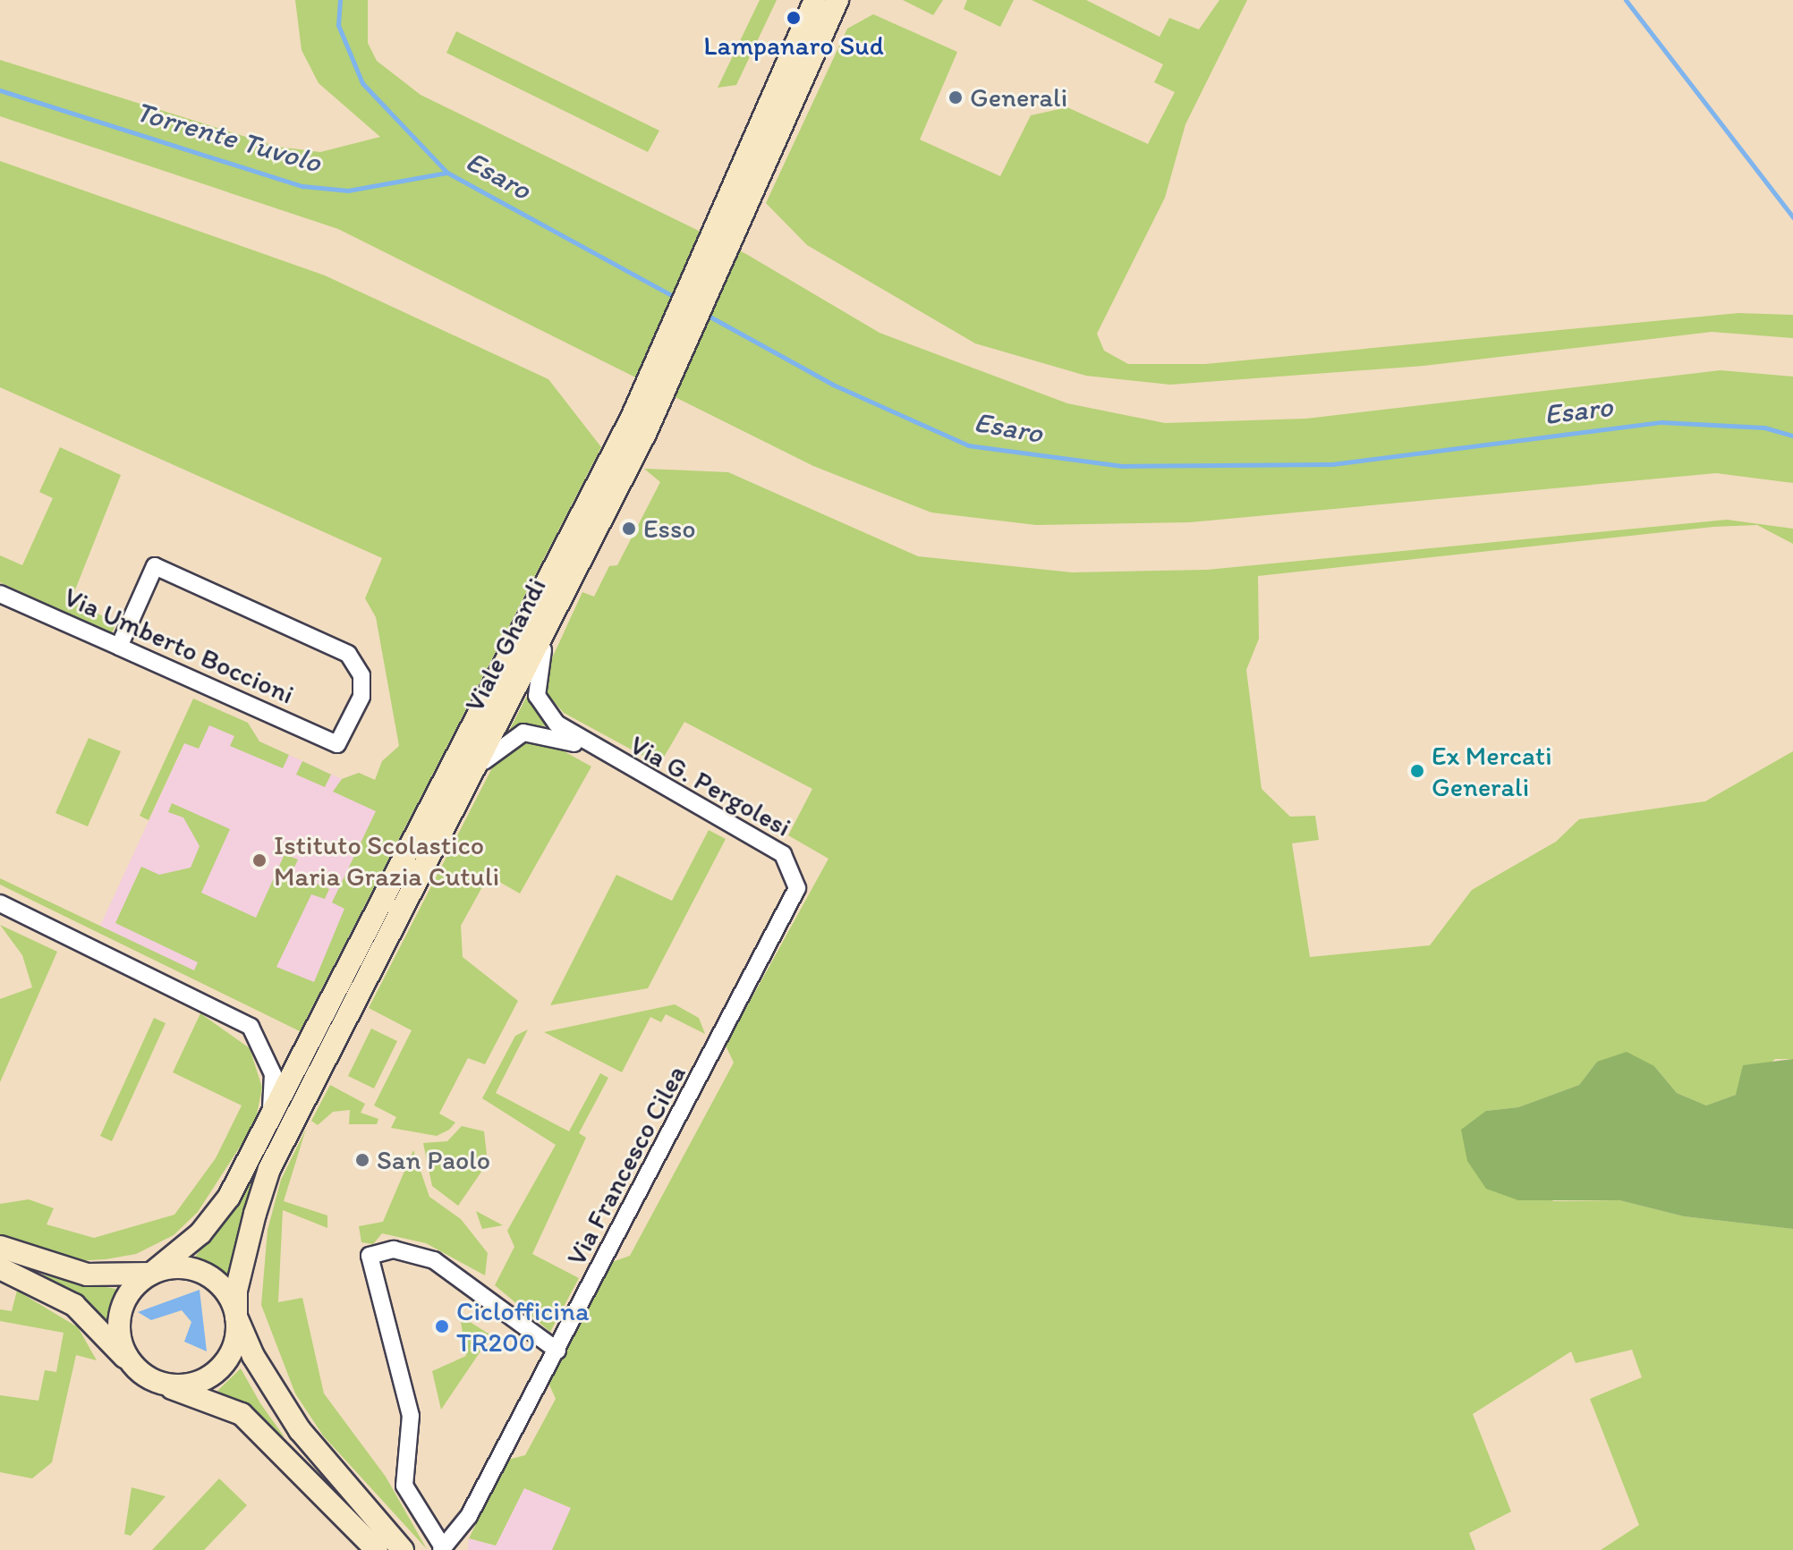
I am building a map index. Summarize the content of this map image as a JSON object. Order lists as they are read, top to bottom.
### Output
{
  "streets": {
    "main road": ["Viale Ghandi"],
    "street": ["Via Umberto Boccioni", "Via G. Pergolesi", "Via Francesco Cilea"]
  },
  "crossings": [
    ["Via G. Pergolesi", "Via Francesco Cilea"]
  ],
  "water": ["Torrente Tuvolo", "Esaro"],
  "places": [
    "Lampanaro Sud",
    "Generali",
    "Esso",
    "Ex Mercati Generali",
    "Istituto Scolastico Maria Grazia Cutuli",
    "San Paolo",
    "Ciclofficina TR200"
  ]
}
